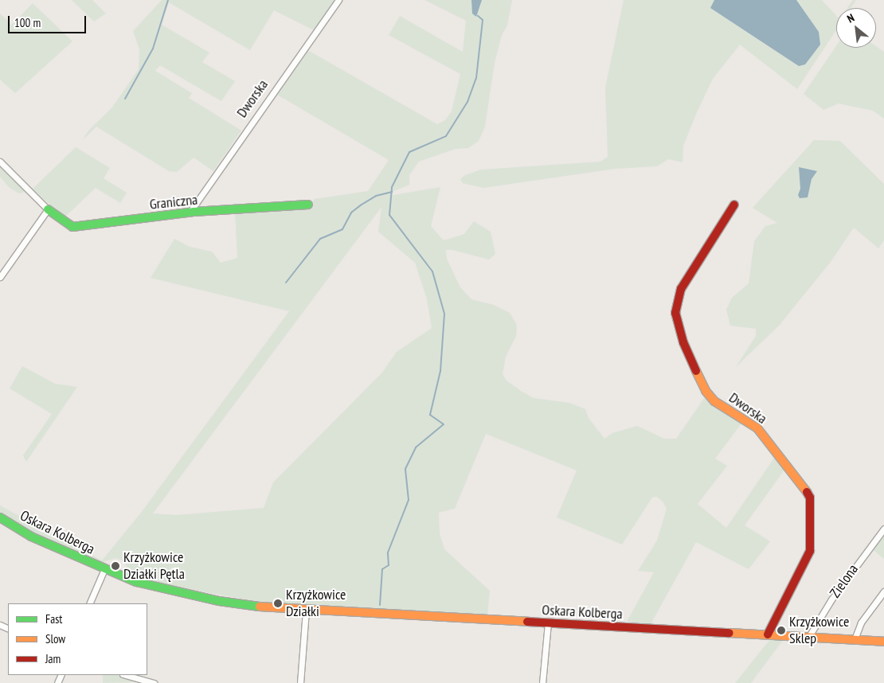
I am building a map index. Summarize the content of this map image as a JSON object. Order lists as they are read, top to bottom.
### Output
{
  "streets": {
    "main road": ["Dworska", "Graniczna", "Oskara Kolberga"],
    "street": ["Zielona"]
  },
  "crossings": [
    ["Dworska", "Graniczna"],
    ["Dworska", "Oskara Kolberga"],
    ["Oskara Kolberga", "Zielona"]
  ],
  "places": ["Krzyżkowice Działki Pętla", "Krzyżkowice Działki", "Krzyżkowice Sklep"],
  "legend": ["Fast", "Slow", "Jam"],
  "scale_bar": "100 m",
  "north": "top left"
}
